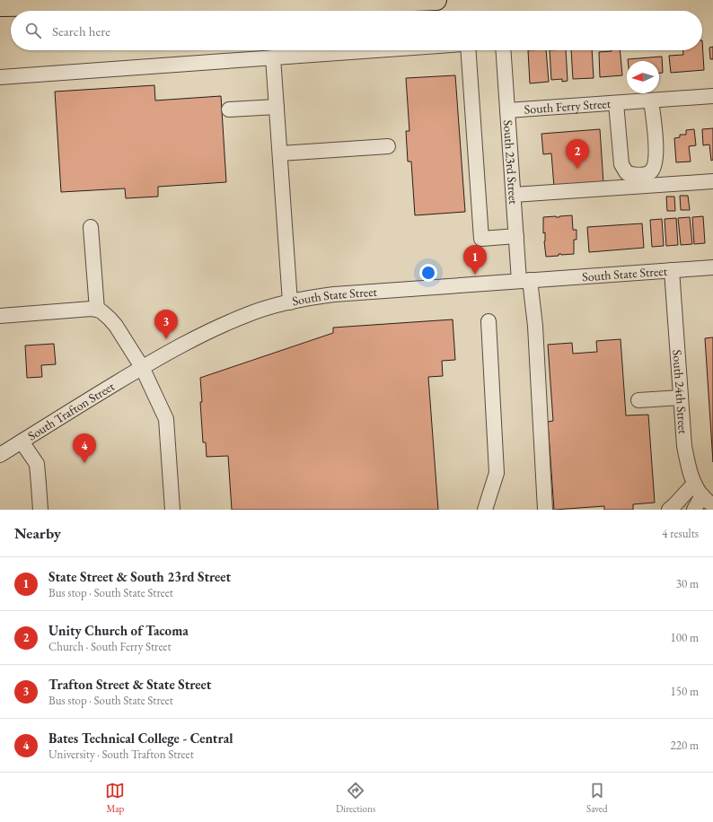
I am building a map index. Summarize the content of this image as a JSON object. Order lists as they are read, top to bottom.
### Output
{
  "streets": {
    "street": [
      "South Ferry Street",
      "South 23rd Street",
      "South State Street",
      "South 24th Street",
      "South Trafton Street"
    ]
  },
  "crossings": [
    ["South Ferry Street", "South 23rd Street"],
    ["South 23rd Street", "South State Street"],
    ["South State Street", "South 24th Street"],
    ["South State Street", "South Trafton Street"]
  ],
  "north": "left",
  "page": {
    "search": "Search here",
    "pins": [
      "2",
      "1",
      "3",
      "4"
    ],
    "heading": ["Nearby", "4 results"],
    "list": [
      {
        "mark": "1",
        "name": "State Street & South 23rd Street",
        "note": "Bus stop · South State Street",
        "value": "30 m"
      },
      {
        "mark": "2",
        "name": "Unity Church of Tacoma",
        "note": "Church · South Ferry Street",
        "value": "100 m"
      },
      {
        "mark": "3",
        "name": "Trafton Street & State Street",
        "note": "Bus stop · South State Street",
        "value": "150 m"
      },
      {
        "mark": "4",
        "name": "Bates Technical College - Central",
        "note": "University · South Trafton Street",
        "value": "220 m"
      }
    ],
    "nav": ["Map", "Directions", "Saved"]
  }
}
